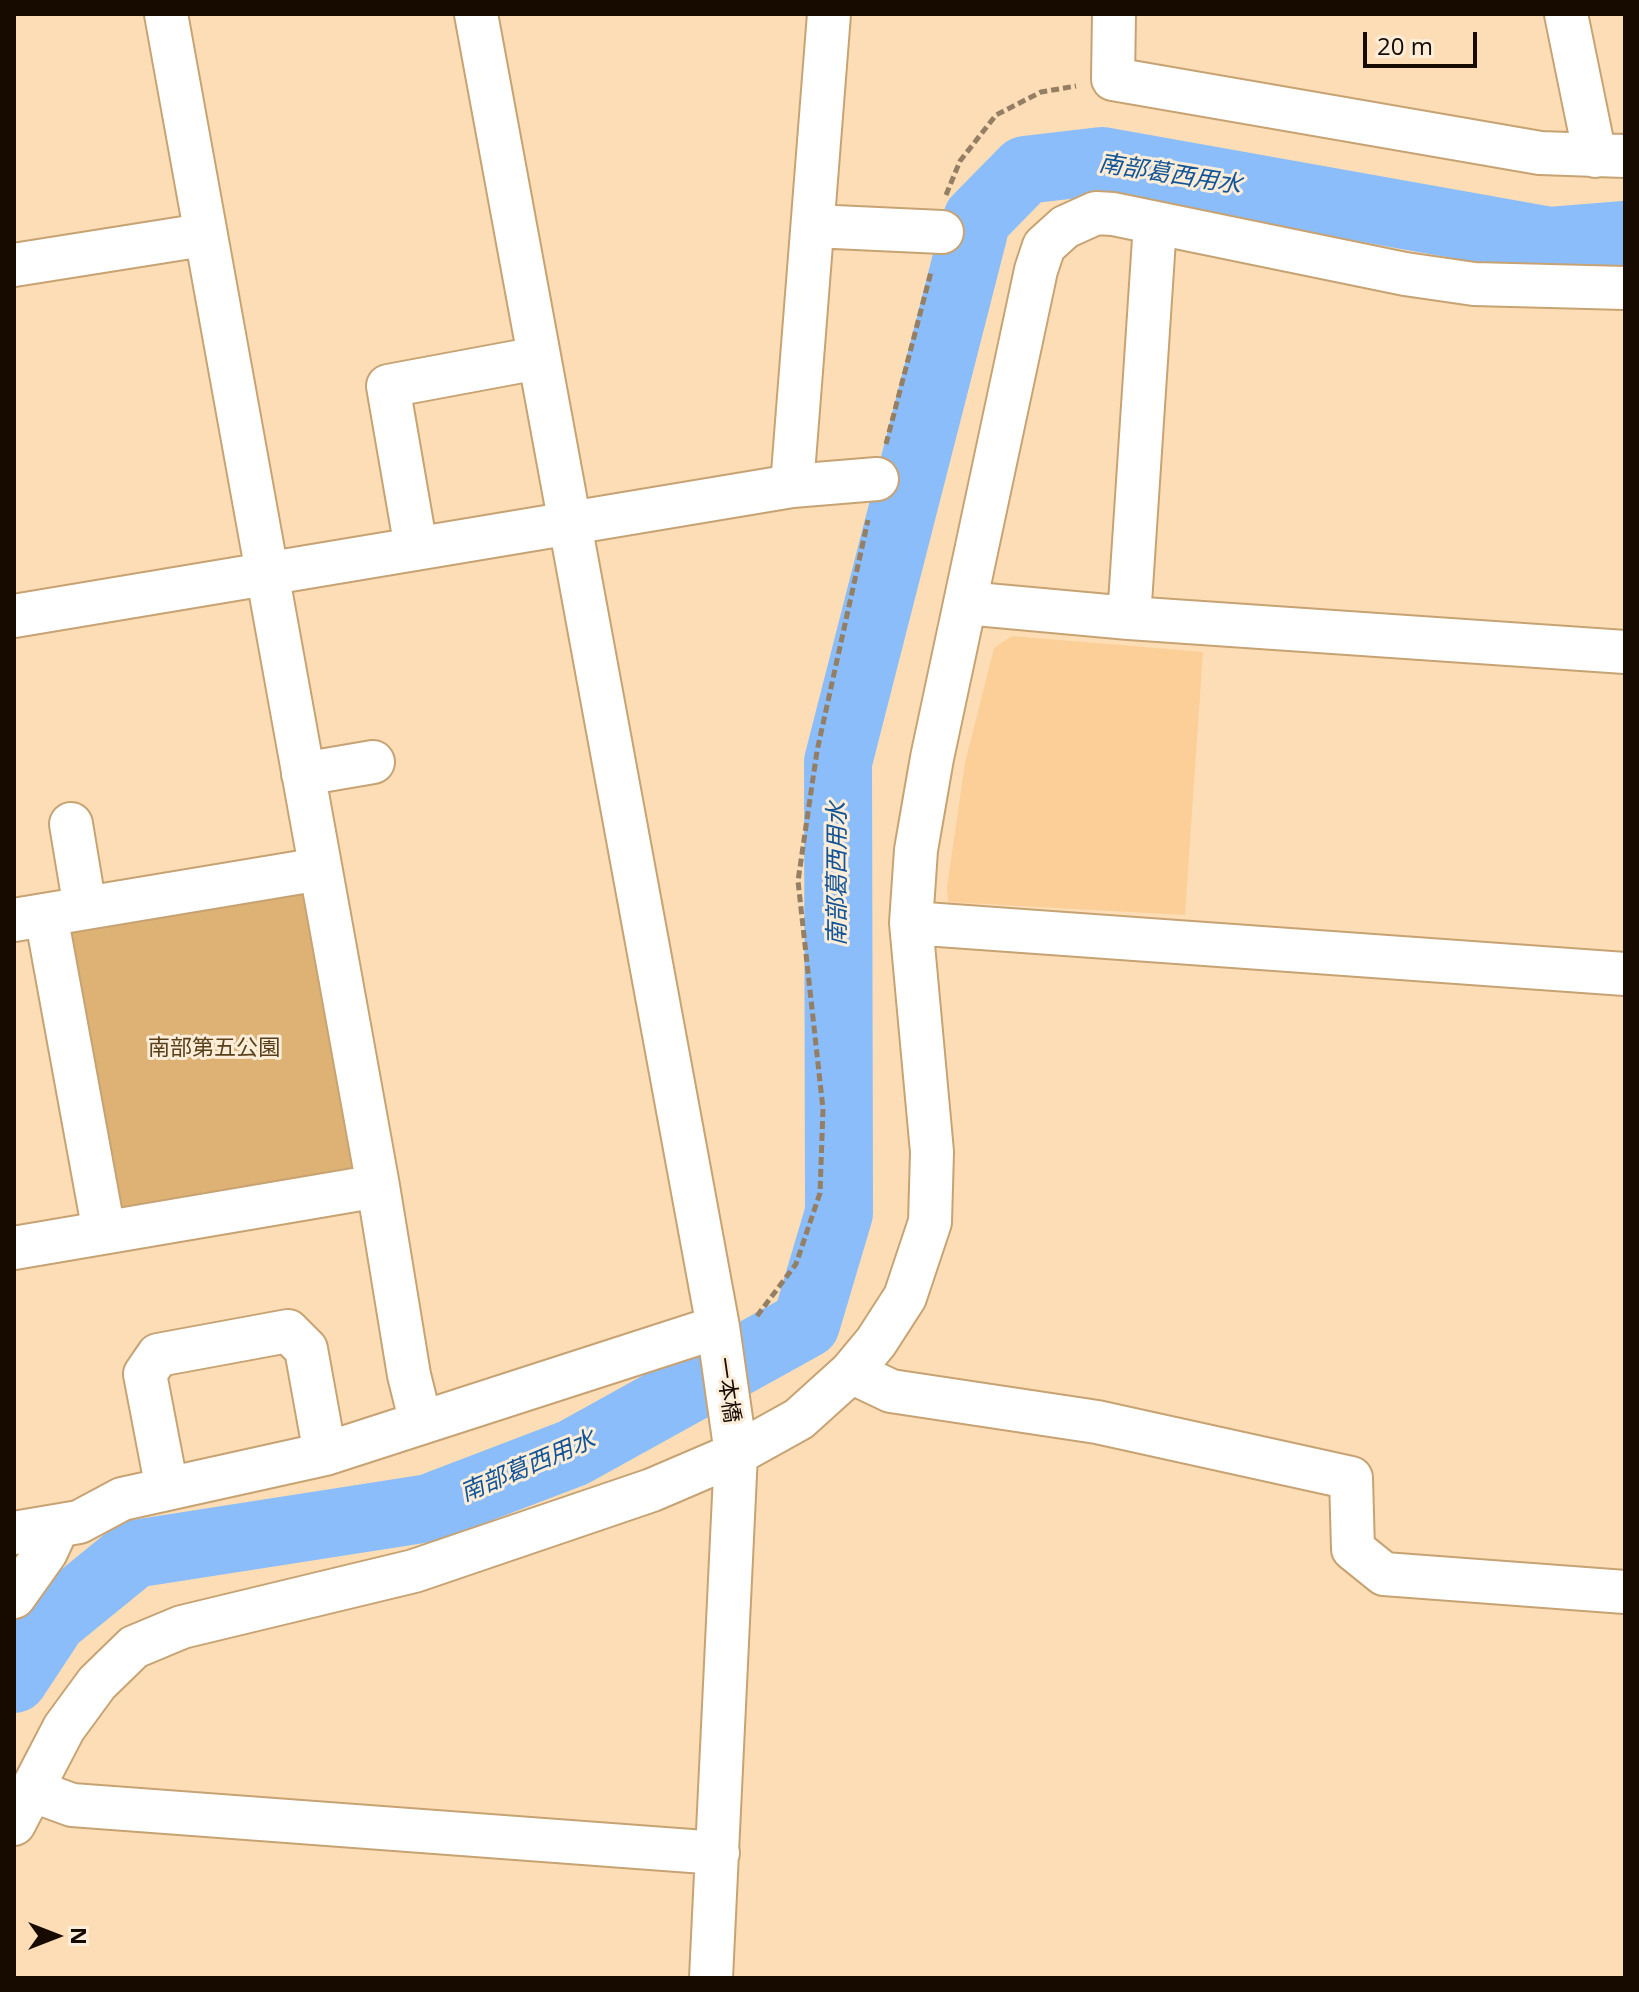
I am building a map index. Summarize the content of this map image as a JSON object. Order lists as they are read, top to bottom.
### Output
{
  "streets": {
    "street": ["一本橋"]
  },
  "water": ["南部葛西用水"],
  "parks": ["南部第五公園"],
  "scale_bar": "20 m",
  "north": "right"
}
